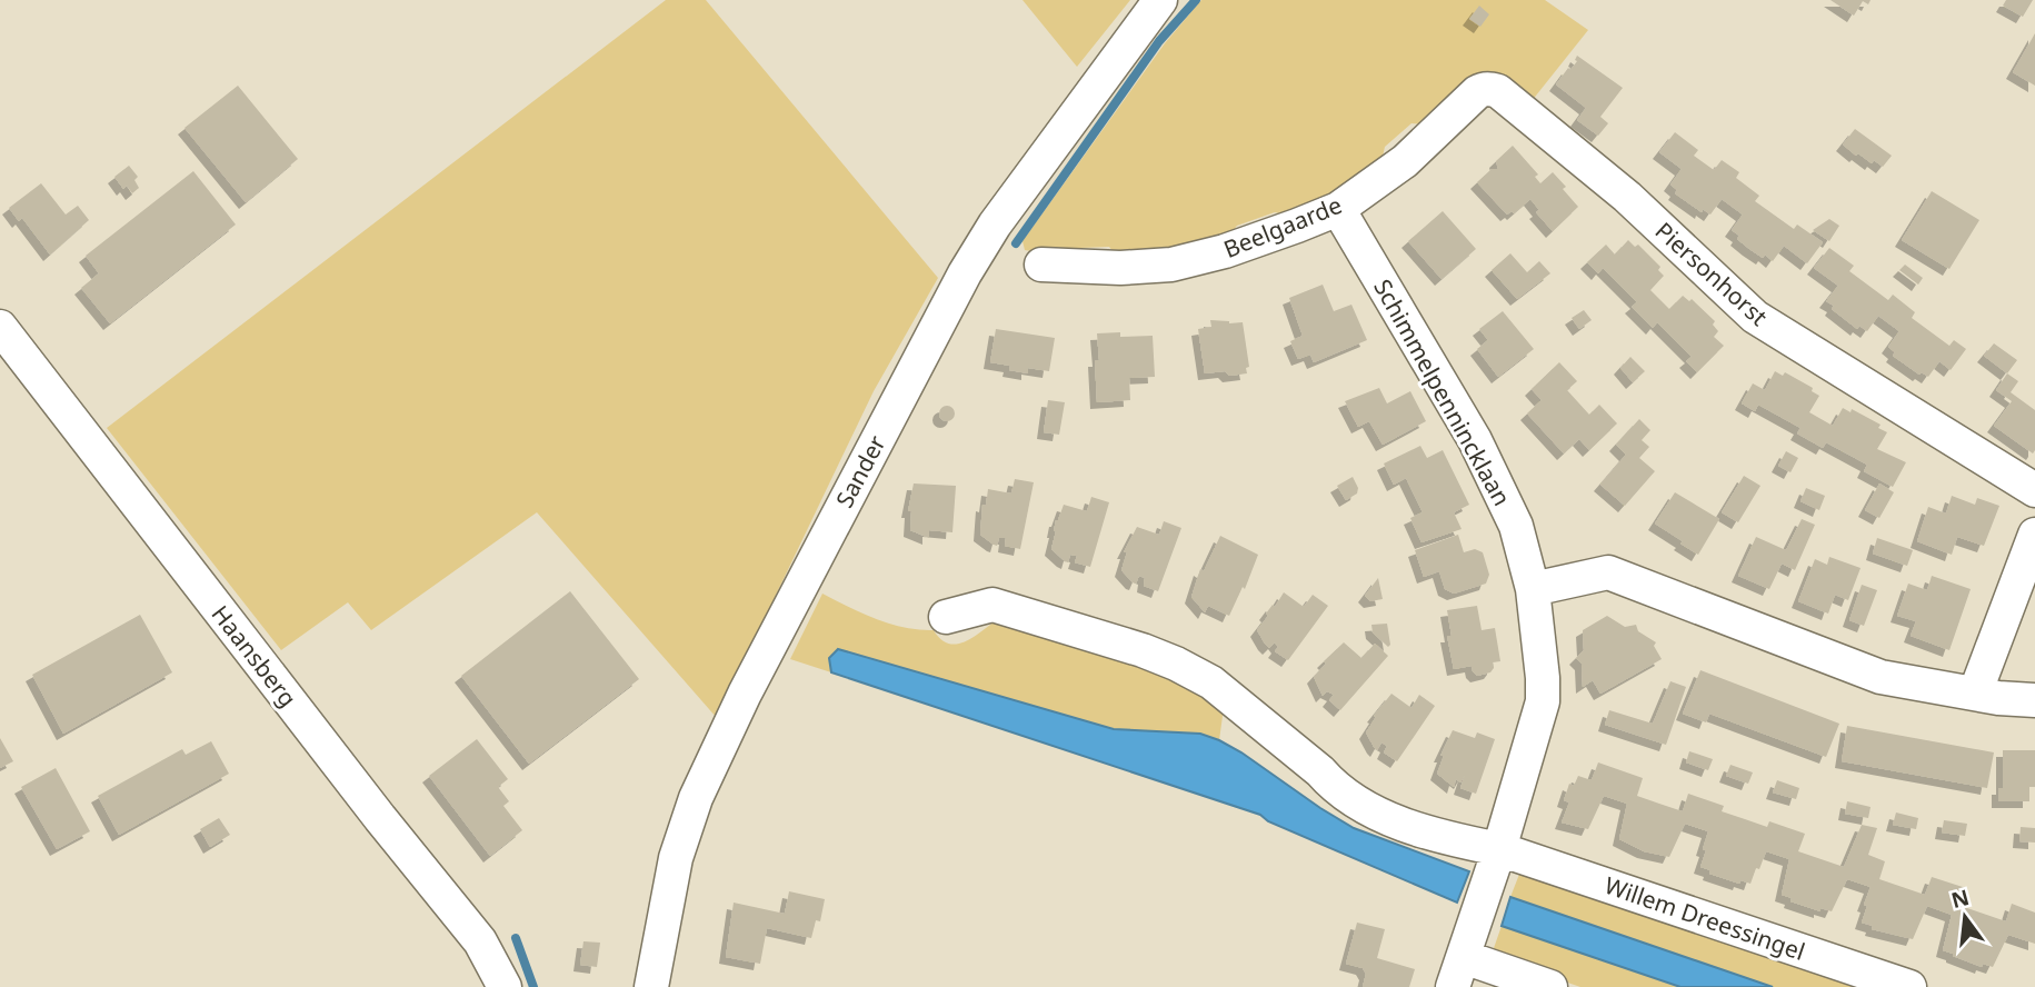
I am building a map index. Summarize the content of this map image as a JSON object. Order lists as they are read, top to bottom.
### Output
{
  "streets": {
    "street": [
      "Beelgaarde",
      "Piersonhorst",
      "Schimmelpennincklaan",
      "Sander",
      "Haansberg",
      "Willem Dreessingel"
    ]
  },
  "crossings": [
    ["Beelgaarde", "Piersonhorst"],
    ["Beelgaarde", "Schimmelpennincklaan"],
    ["Schimmelpennincklaan", "Willem Dreessingel"]
  ],
  "north": "top"
}
